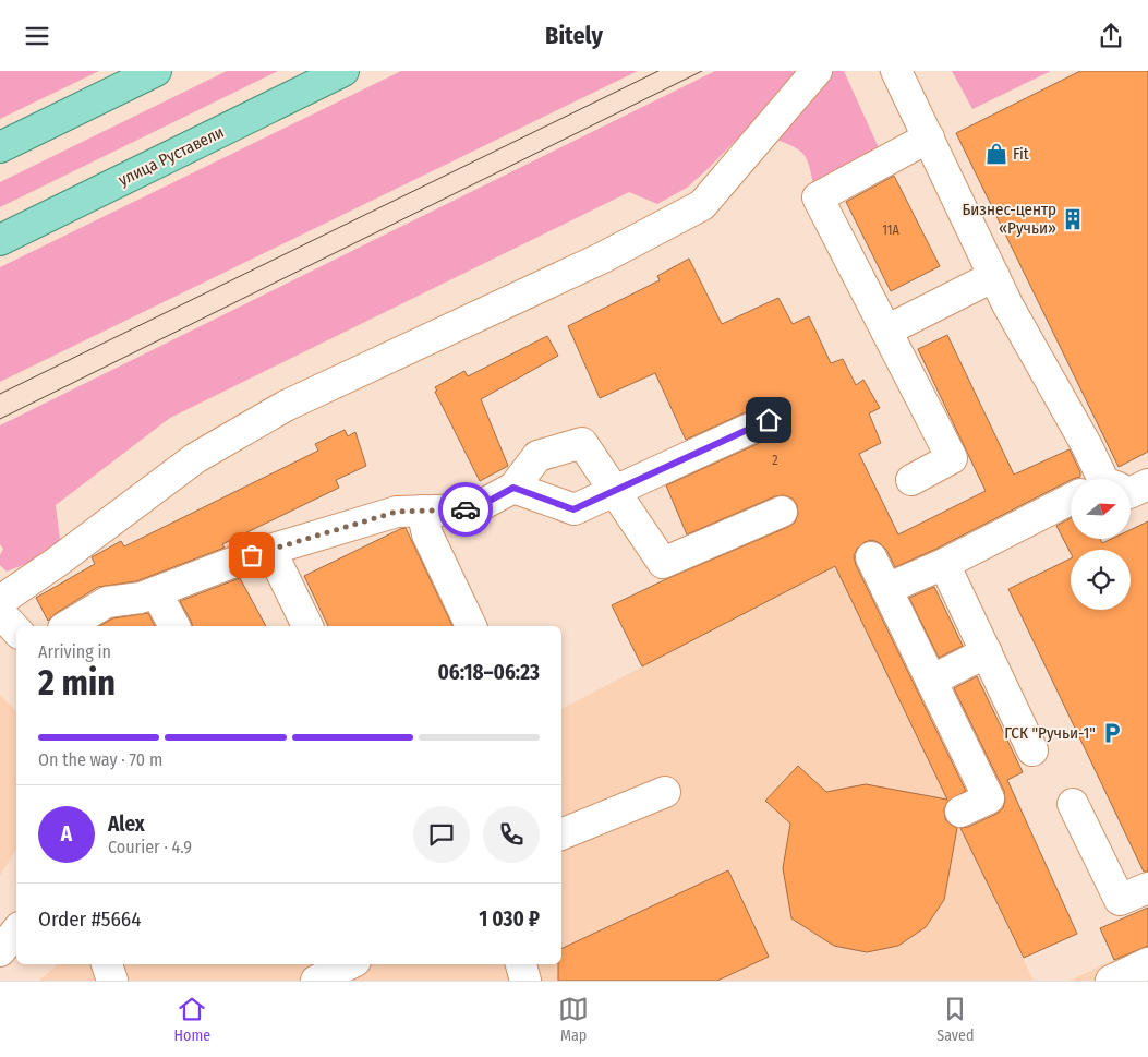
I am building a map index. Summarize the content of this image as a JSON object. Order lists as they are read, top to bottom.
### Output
{
  "streets": {
    "main road": ["улица Руставели"]
  },
  "places": {
    "shop": ["Fit"],
    "building": ["Бизнес-центр «Ручьи»"],
    "parking": ["ГСК \"Ручьи-1\""]
  },
  "house_numbers": ["11А", "2"],
  "north": "right",
  "page": {
    "header": "Bitely",
    "heading": ["2 min", "Arriving in", "06:18–06:23"],
    "panel": [
      "Alex",
      "Courier · 4.9",
      "Order #5664",
      "1 030 ₽"
    ],
    "bar": "On the way · 70 m",
    "round": "A",
    "tabs": ["Home", "Map", "Saved"]
  }
}
